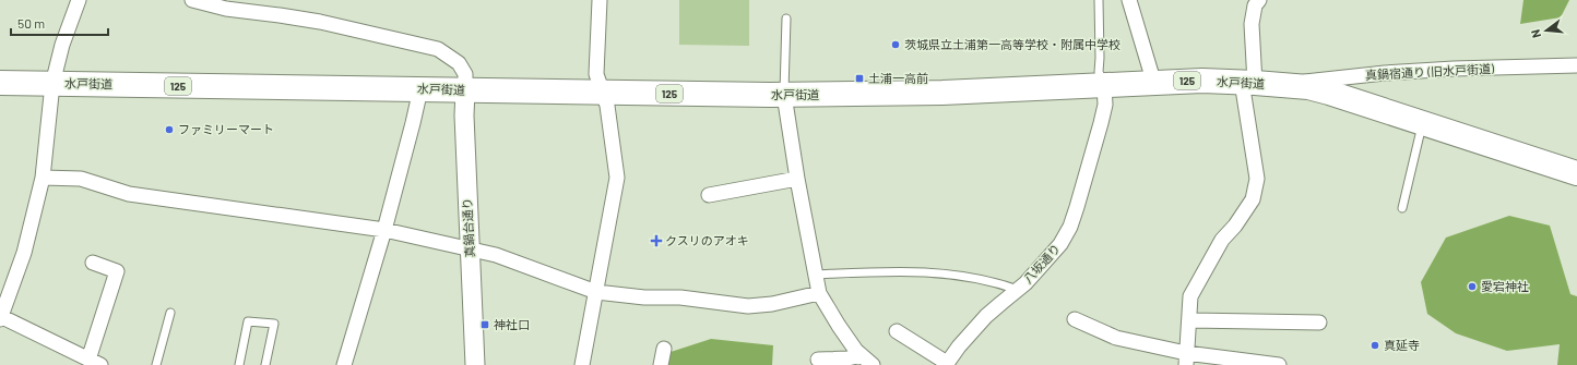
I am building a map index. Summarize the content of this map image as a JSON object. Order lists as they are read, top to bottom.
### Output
{
  "streets": {
    "highway": ["125", "水戸街道"],
    "street": ["真鍋宿通り (旧水戸街道)", "真鍋台通り", "八坂通り"]
  },
  "crossings": [
    ["真鍋宿通り (旧水戸街道)", "水戸街道"],
    ["水戸街道", "真鍋台通り"],
    ["水戸街道", "八坂通り"]
  ],
  "places": {
    "other": [
      "茨城県立土浦第一高等学校・附属中学校",
      "ファミリーマート",
      "愛宕神社",
      "真延寺"
    ],
    "transit": ["土浦一高前", "神社口"],
    "health": ["クスリのアオキ"]
  },
  "scale_bar": "50 m",
  "north": "left"
}
